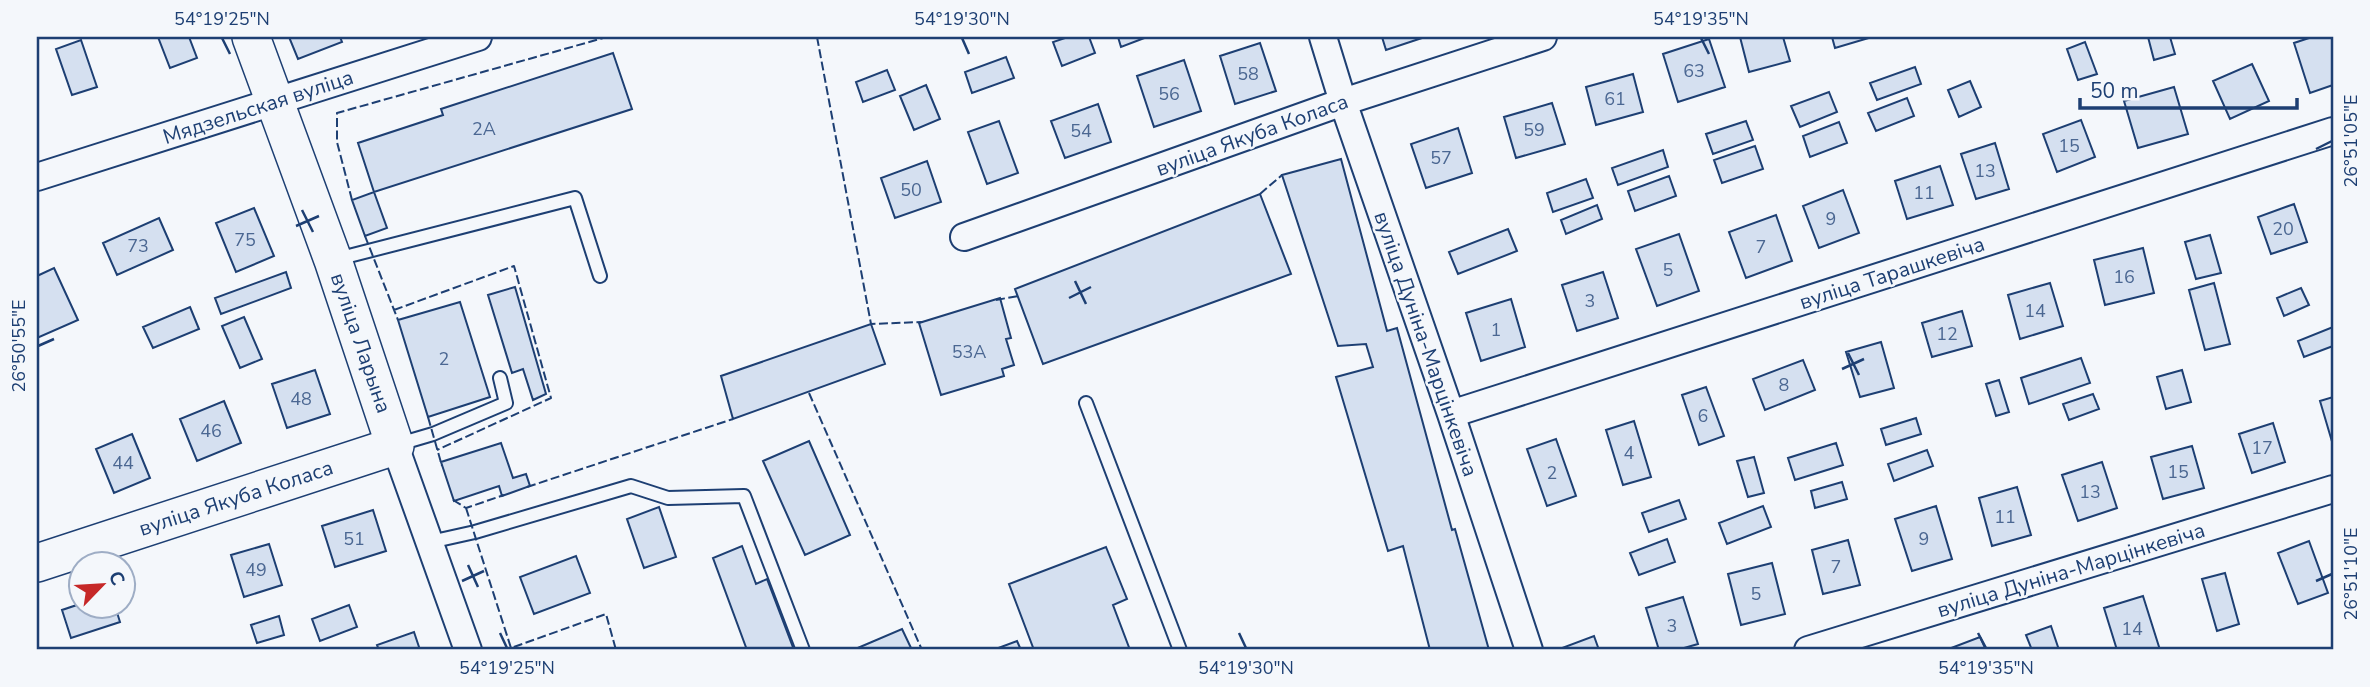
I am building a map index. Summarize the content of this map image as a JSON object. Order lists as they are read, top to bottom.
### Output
{
  "streets": {
    "street": [
      "Мядзельская вуліца",
      "вуліца Якуба Коласа",
      "вуліца Тарашкевіча",
      "вуліца Ларына",
      "вуліца Дуніна-Марцінкевіча"
    ]
  },
  "crossings": [
    ["Мядзельская вуліца", "вуліца Ларына"],
    ["вуліца Якуба Коласа", "вуліца Ларына"],
    ["вуліца Якуба Коласа", "вуліца Дуніна-Марцінкевіча"],
    ["вуліца Тарашкевіча", "вуліца Дуніна-Марцінкевіча"]
  ],
  "house_numbers": [
    "63",
    "58",
    "56",
    "61",
    "2А",
    "59",
    "54",
    "15",
    "57",
    "13",
    "50",
    "11",
    "9",
    "20",
    "75",
    "73",
    "7",
    "5",
    "16",
    "3",
    "14",
    "1",
    "12",
    "53А",
    "2",
    "8",
    "48",
    "6",
    "46",
    "17",
    "4",
    "44",
    "15",
    "2",
    "13",
    "11",
    "51",
    "9",
    "7",
    "49",
    "5",
    "3",
    "14"
  ],
  "scale_bar": "50 m",
  "north": "top right",
  "coordinates": [
    "54°19'25\"N",
    "54°19'30\"N",
    "54°19'35\"N",
    "26°51'05\"E",
    "26°50'55\"E",
    "26°51'10\"E"
  ]
}
